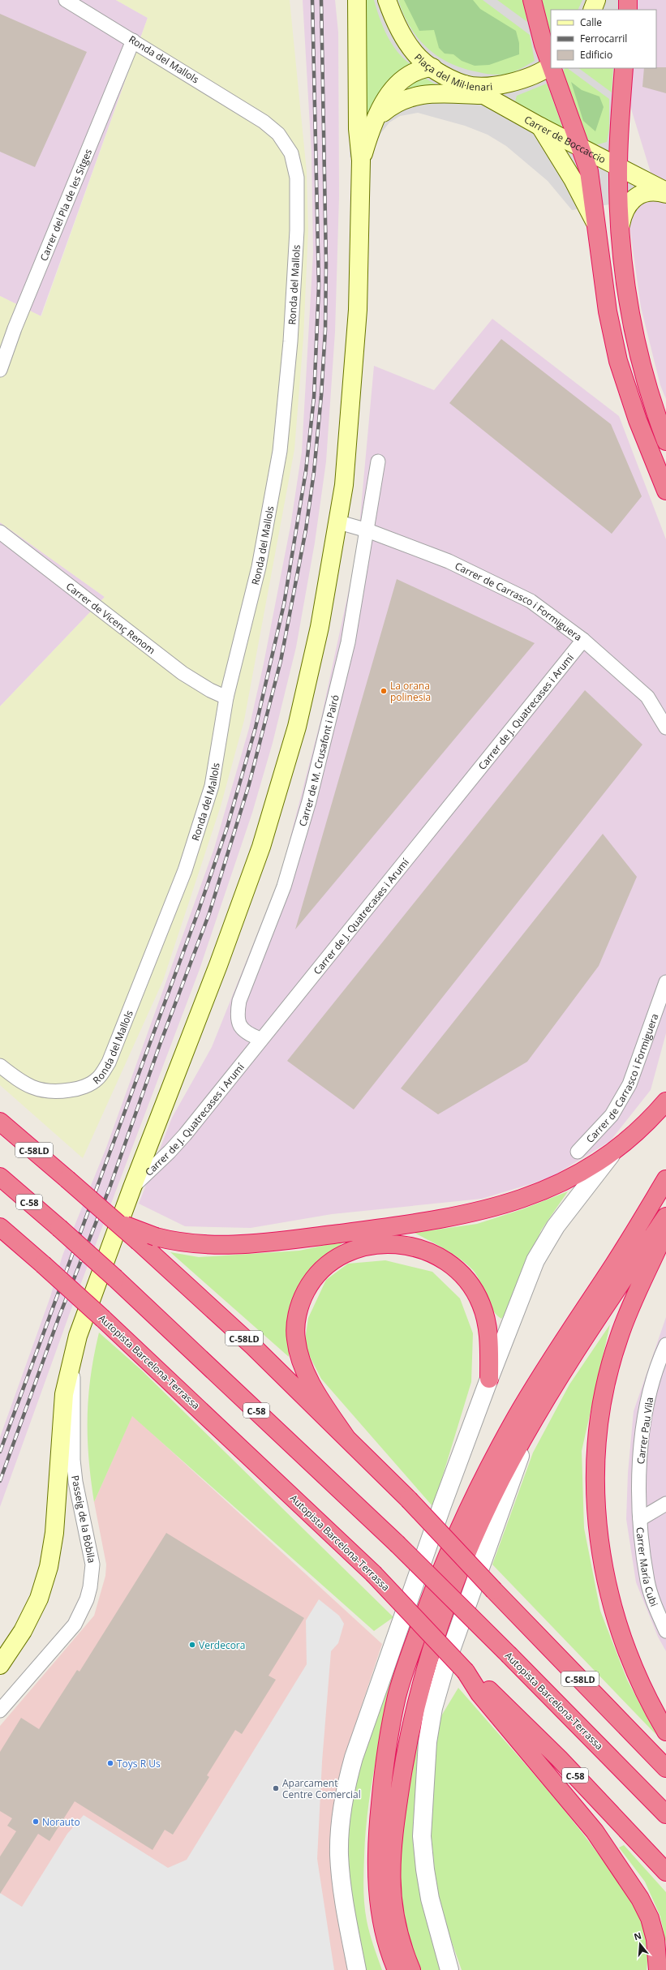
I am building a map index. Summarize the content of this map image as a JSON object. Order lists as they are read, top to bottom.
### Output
{
  "streets": {
    "highway": ["C-58LD", "C-58", "Autopista Barcelona-Terrassa"],
    "main road": ["Plaça del Mil·lenari", "Carrer de Boccaccio"],
    "street": [
      "Ronda del Mallols",
      "Carrer del Pla de les Sitges",
      "Carrer de Carrasco i Formiguera",
      "Carrer de Vicenç Renom",
      "Carrer de J. Quatrecases i Arumí",
      "Carrer de M. Crusafont i Pairó",
      "Carrer Pau Vila",
      "Passeig de la Bòbila",
      "Carrer María Cubi"
    ]
  },
  "crossings": [
    ["Ronda del Mallols", "Carrer del Pla de les Sitges"],
    ["Ronda del Mallols", "Carrer de Vicenç Renom"],
    ["Plaça del Mil·lenari", "Carrer de Boccaccio"],
    ["Carrer de Carrasco i Formiguera", "Carrer de J. Quatrecases i Arumí"],
    ["Carrer de Carrasco i Formiguera", "Carrer de M. Crusafont i Pairó"],
    ["Carrer de J. Quatrecases i Arumí", "Carrer de M. Crusafont i Pairó"],
    ["C-58", "Autopista Barcelona-Terrassa"],
    ["Carrer Pau Vila", "Carrer María Cubi"]
  ],
  "places": [
    "La orana polinesia",
    "Verdecora",
    "Toys R Us",
    "Aparcament Centre Comercial",
    "Norauto"
  ],
  "legend": ["Calle", "Ferrocarril", "Edificio"],
  "north": "top"
}
